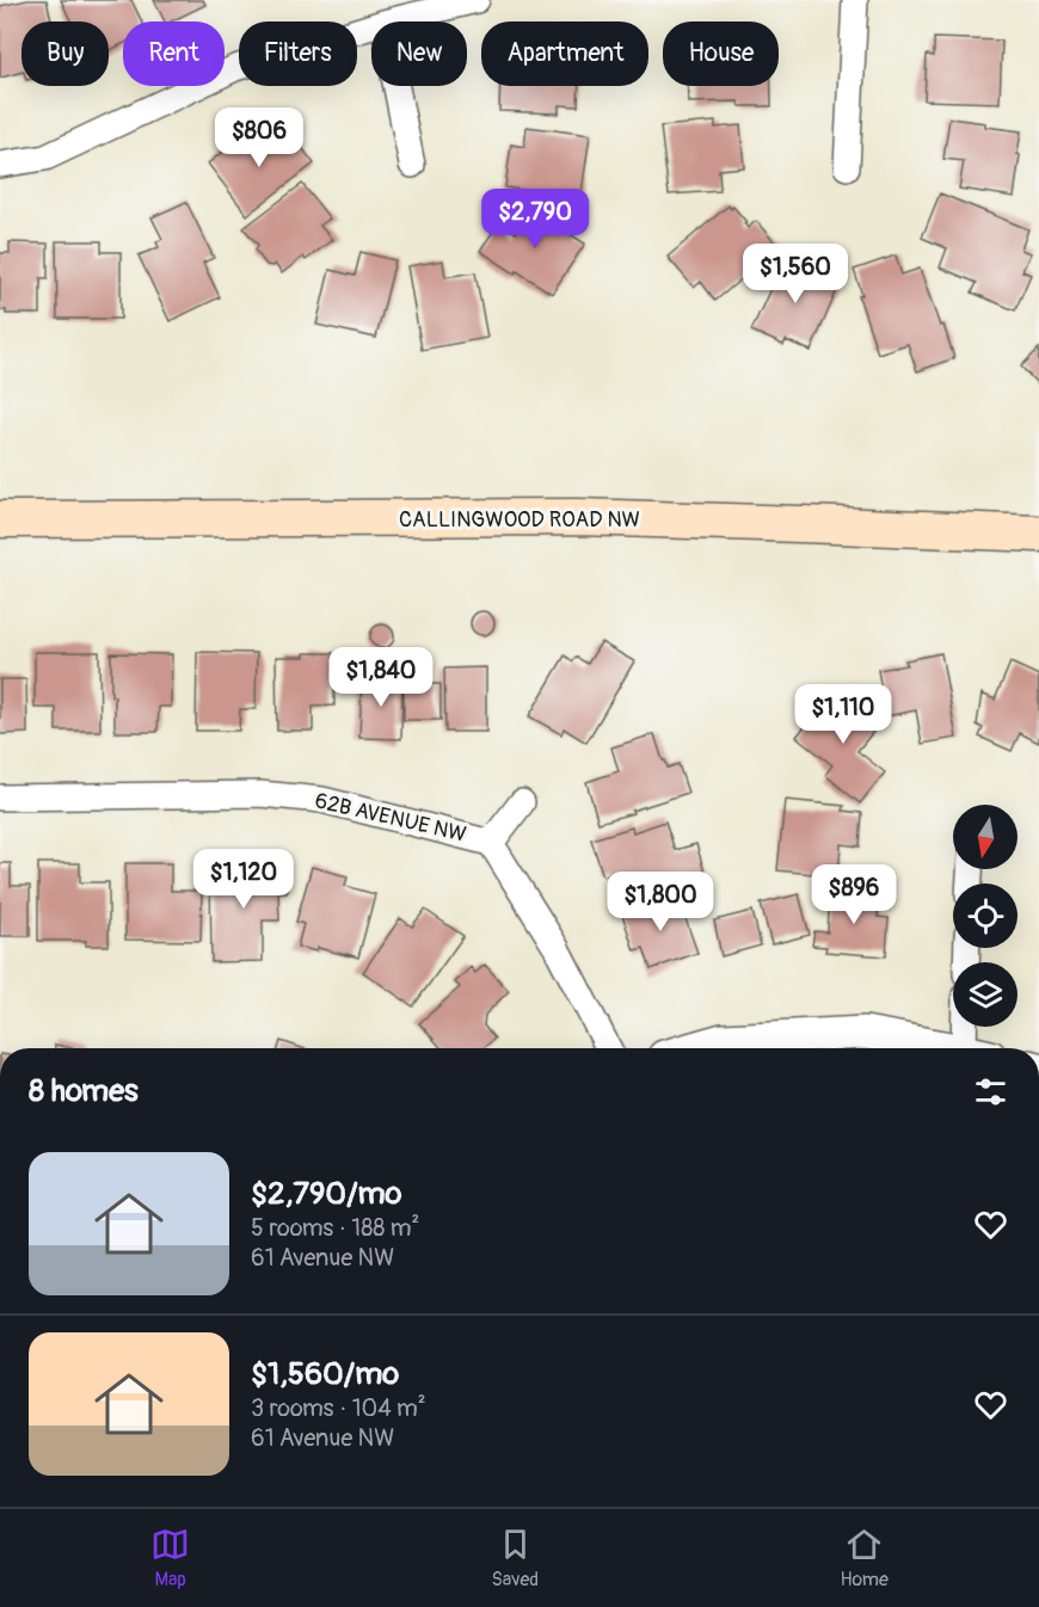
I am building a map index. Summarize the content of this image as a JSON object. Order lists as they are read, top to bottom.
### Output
{
  "streets": {
    "main road": ["CALLINGWOOD ROAD NW"],
    "street": ["62B AVENUE NW"]
  },
  "north": "bottom",
  "page": {
    "chip": [
      "Buy",
      "Rent",
      "Filters",
      "New",
      "Apartment",
      "House"
    ],
    "price": [
      "$806",
      "$2,790",
      "$1,560",
      "$1,840",
      "$1,110",
      "$1,120",
      "$896",
      "$1,800"
    ],
    "heading": "8 homes",
    "list": [
      {
        "name": "$2,790/mo",
        "note": "5 rooms · 188 m² · 61 Avenue NW"
      },
      {
        "name": "$1,560/mo",
        "note": "3 rooms · 104 m² · 61 Avenue NW"
      }
    ],
    "tabs": ["Map", "Saved", "Home"]
  }
}
